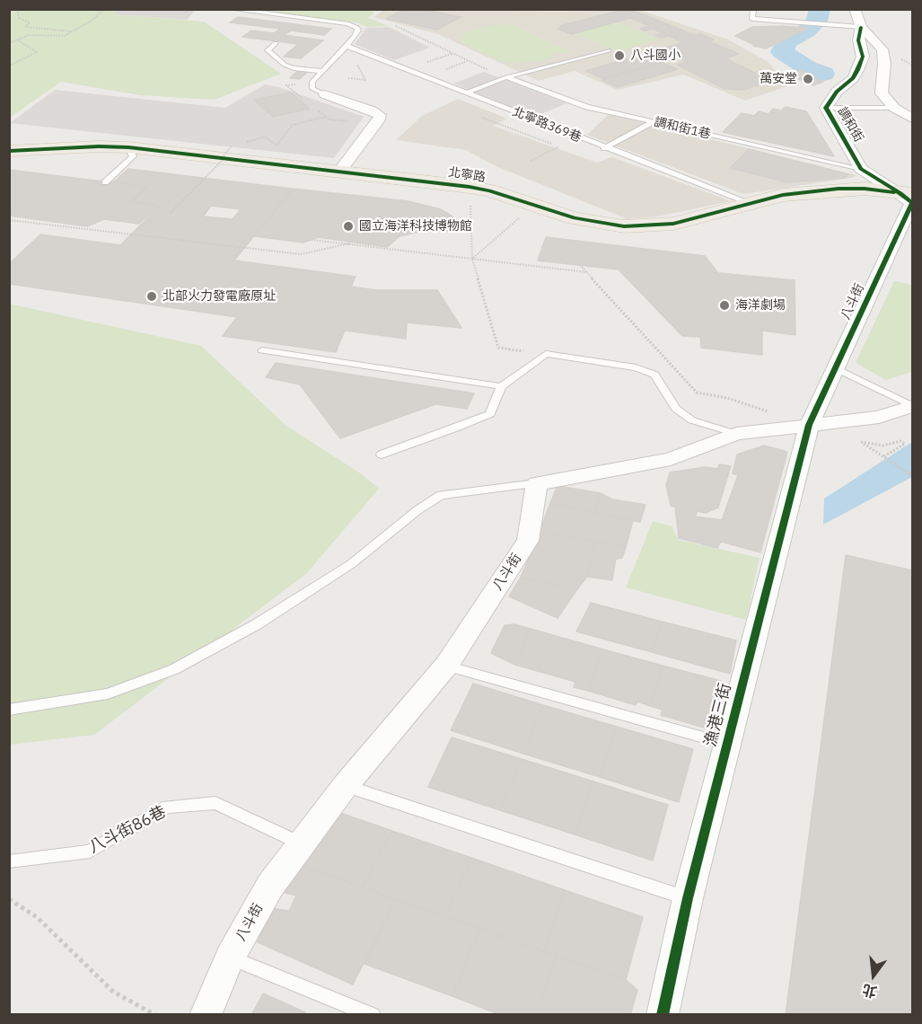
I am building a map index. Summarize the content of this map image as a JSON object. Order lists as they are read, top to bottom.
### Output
{
  "streets": {
    "main road": ["北寧路"],
    "street": ["調和街", "八斗街", "漁港三街"],
    "lane": ["北寧路369巷", "調和街1巷", "八斗街86巷"]
  },
  "crossings": [
    ["北寧路369巷", "北寧路"],
    ["調和街", "調和街1巷"],
    ["調和街", "北寧路"],
    ["調和街", "八斗街"],
    ["北寧路", "八斗街"],
    ["八斗街", "漁港三街"],
    ["八斗街", "八斗街86巷"]
  ],
  "places": [
    "八斗國小",
    "萬安堂",
    "國立海洋科技博物館",
    "北部火力發電廠原址",
    "海洋劇場"
  ],
  "north": "bottom"
}
